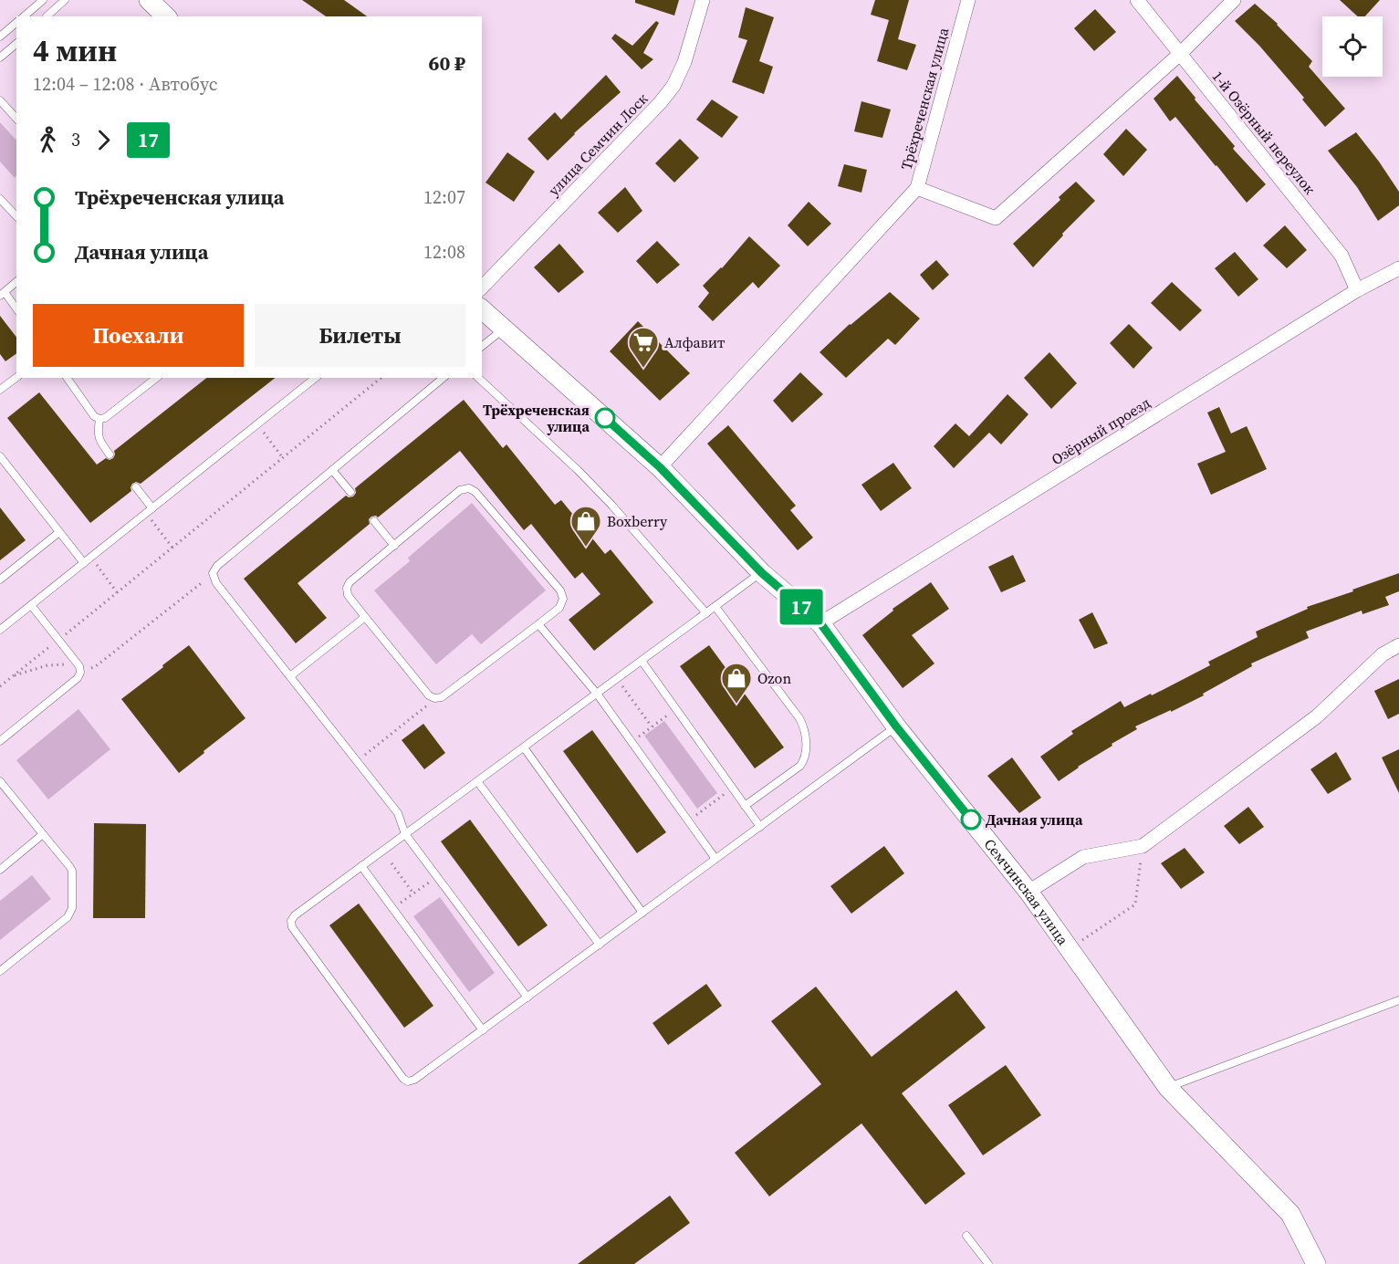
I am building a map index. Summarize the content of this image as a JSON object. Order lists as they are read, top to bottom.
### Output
{
  "streets": {
    "street": [
      "Трёхреченская улица",
      "1-й Озёрный переулок",
      "улица Семчин Лоск",
      "Озёрный проезд",
      "Семчинская улица"
    ]
  },
  "crossings": [
    ["Трёхреченская улица", "Семчинская улица"],
    ["1-й Озёрный переулок", "Озёрный проезд"],
    ["Озёрный проезд", "Семчинская улица"]
  ],
  "places": {
    "supermarket": ["Алфавит"],
    "other": ["Трёхреченская улица", "Дачная улица"],
    "shop": ["Boxberry", "Ozon"]
  },
  "lines": ["bus line 17"],
  "page": {
    "on_map": "17",
    "heading": ["4 мин", "12:04 – 12:08 · Автобус", "60 ₽"],
    "legs": ["3", "17"],
    "list": [
      {
        "name": "Трёхреченская улица",
        "value": "12:07"
      },
      {
        "name": "Дачная улица",
        "value": "12:08"
      }
    ],
    "buttons": ["Поехали", "Билеты"]
  }
}
